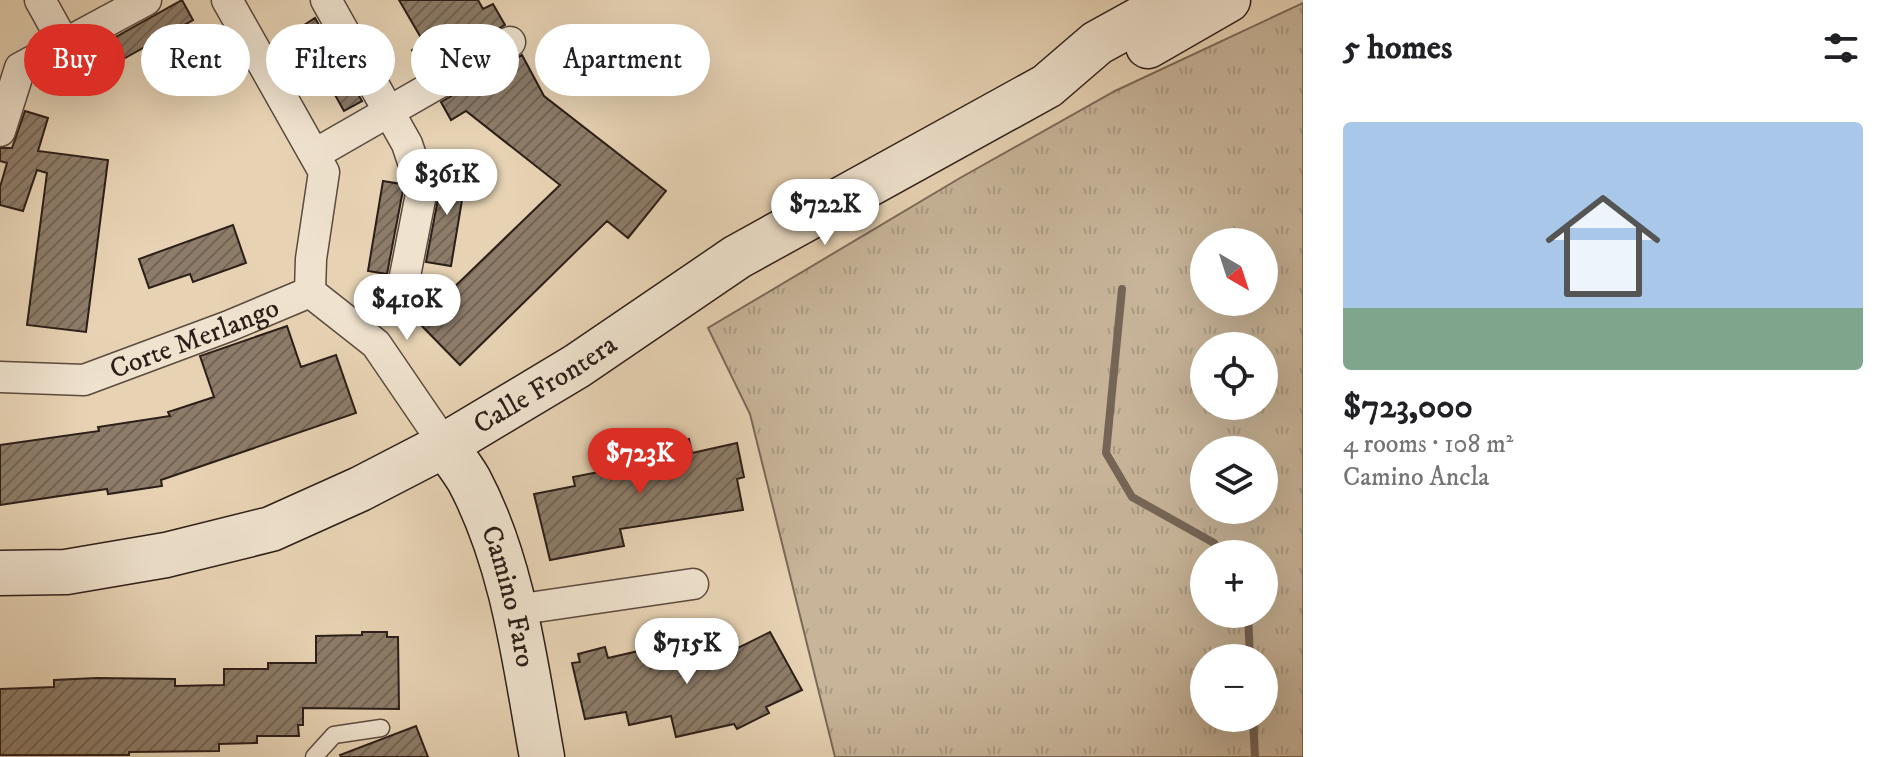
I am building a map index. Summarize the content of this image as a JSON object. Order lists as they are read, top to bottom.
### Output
{
  "streets": {
    "street": ["Corte Merlango", "Calle Frontera", "Camino Faro"]
  },
  "crossings": [
    ["Calle Frontera", "Camino Faro"]
  ],
  "north": "bottom right",
  "page": {
    "heading": "5 homes",
    "chip": [
      "Buy",
      "Rent",
      "Filters",
      "New",
      "Apartment"
    ],
    "list": [
      {
        "name": "$723,000",
        "note": "4 rooms · 108 m² · Camino Ancla"
      }
    ],
    "price": [
      "$361K",
      "$722K",
      "$410K",
      "$723K",
      "$715K"
    ],
    "map_buttons": ["+", "−"]
  }
}
